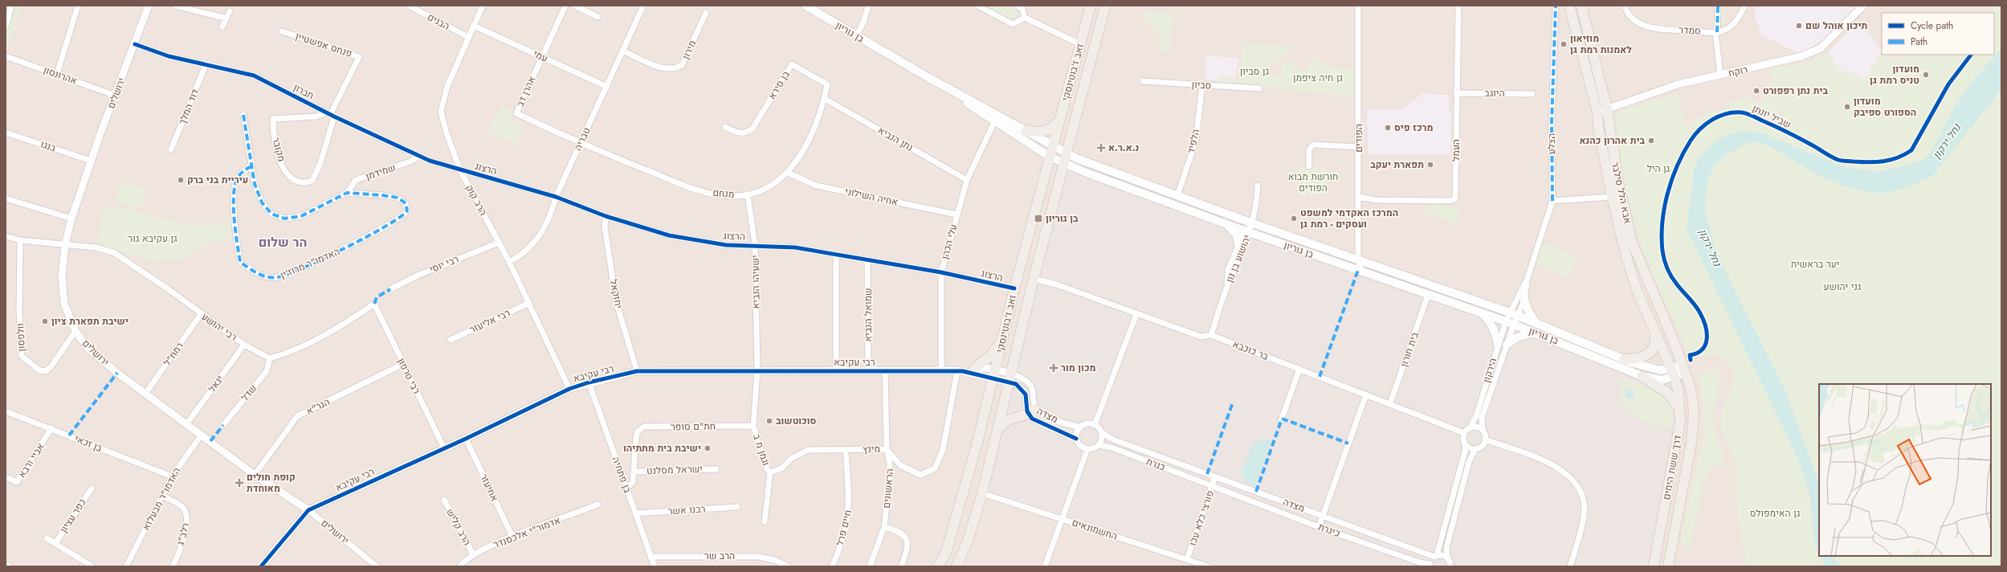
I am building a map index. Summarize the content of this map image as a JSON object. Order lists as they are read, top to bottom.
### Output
{
  "streets": {
    "main road": [
      "בן גוריון",
      "זאב ז'בוטינסקי",
      "אבא הלל סילבר",
      "דרך ששת הימים"
    ],
    "street": [
      "הבנים",
      "סמדר",
      "פנחס אפשטיין",
      "מירון",
      "עמי",
      "רוקח",
      "אהרונסון",
      "בן סירא",
      "סביון",
      "חברון",
      "אהרן דב",
      "ירושלים",
      "היוגב",
      "דוד המלך",
      "הפודים",
      "טבריה",
      "נתן הנביא",
      "הלפיד",
      "הצלע",
      "בנגו",
      "מקובר",
      "העמל",
      "הרצוג",
      "שמידמן",
      "מנחם",
      "אחיה השילוני",
      "הרב קוק",
      "עלי הכהן",
      "יהושוע בן נון",
      "האדמו\"ר מרוז'ין",
      "רבי יוסי",
      "ישעיהו הנביא",
      "יחזקאל",
      "שמואל הנביא",
      "רבי אליעזר",
      "רבי יהושע",
      "וולפסון",
      "בית חורון",
      "בר כוכבא",
      "רמח\"ל",
      "רבי עקיבא",
      "הירקון",
      "רבי טרפון",
      "יגאל",
      "שדל",
      "הגר\"א",
      "מצדה",
      "חת\"ם סופר",
      "בן זכאי",
      "מינץ",
      "וגמן מ ב",
      "אביי ורבא",
      "כנרת",
      "ישראל מסלנט",
      "בן פתחיה",
      "אחיעזר",
      "הראשונים",
      "האדמו\"ר מבעלזא",
      "רבנו אשר",
      "כפר עציון",
      "פורצי כלא עכו",
      "הרב קליש",
      "חיים פרל",
      "החשמונאים",
      "כינרת",
      "אדמור\"י אלכסנדר",
      "רלב\"ג",
      "הרב שר"
    ],
    "cycle path": ["שביל יונתן"]
  },
  "crossings": [
    ["הבנים", "הרב קוק"],
    ["בן גוריון", "זאב ז'בוטינסקי"],
    ["בן גוריון", "הפודים"],
    ["בן גוריון", "הלפיד"],
    ["בן גוריון", "הצלע"],
    ["בן גוריון", "אבא הלל סילבר"],
    ["בן גוריון", "עלי הכהן"],
    ["בן גוריון", "יהושוע בן נון"],
    ["בן גוריון", "בית חורון"],
    ["בן גוריון", "הירקון"],
    ["בן גוריון", "דרך ששת הימים"],
    ["פנחס אפשטיין", "חברון"],
    ["פנחס אפשטיין", "מקובר"],
    ["מירון", "טבריה"],
    ["עמי", "אהרן דב"],
    ["עמי", "טבריה"],
    ["עמי", "הרב קוק"],
    ["רוקח", "אבא הלל סילבר"],
    ["זאב ז'בוטינסקי", "בר כוכבא"],
    ["זאב ז'בוטינסקי", "רבי עקיבא"],
    ["זאב ז'בוטינסקי", "מצדה"],
    ["זאב ז'בוטינסקי", "החשמונאים"],
    ["אהרונסון", "ירושלים"],
    ["בן סירא", "נתן הנביא"],
    ["בן סירא", "מנחם"],
    ["סביון", "הלפיד"],
    ["חברון", "ירושלים"],
    ["חברון", "דוד המלך"],
    ["חברון", "מקובר"],
    ["חברון", "הרצוג"],
    ["חברון", "שמידמן"],
    ["חברון", "הרב קוק"],
    ["אהרן דב", "טבריה"],
    ["אהרן דב", "מנחם"],
    ["ירושלים", "בנגו"],
    ["ירושלים", "רבי יהושע"],
    ["ירושלים", "וולפסון"],
    ["ירושלים", "רמח\"ל"],
    ["ירושלים", "רבי עקיבא"],
    ["ירושלים", "יגאל"],
    ["ירושלים", "הגר\"א"],
    ["ירושלים", "האדמו\"ר מבעלזא"],
    ["היוגב", "העמל"],
    ["הפודים", "העמל"],
    ["טבריה", "הרצוג"],
    ["טבריה", "מנחם"],
    ["טבריה", "הרב קוק"],
    ["נתן הנביא", "מנחם"],
    ["נתן הנביא", "עלי הכהן"],
    ["הצלע", "הירקון"],
    ["הרצוג", "הרב קוק"],
    ["הרצוג", "עלי הכהן"],
    ["הרצוג", "ישעיהו הנביא"],
    ["הרצוג", "יחזקאל"],
    ["הרצוג", "שמואל הנביא"],
    ["שמידמן", "האדמו\"ר מרוז'ין"],
    ["אבא הלל סילבר", "דרך ששת הימים"],
    ["מנחם", "אחיה השילוני"],
    ["מנחם", "ישעיהו הנביא"],
    ["אחיה השילוני", "עלי הכהן"],
    ["הרב קוק", "רבי יוסי"],
    ["הרב קוק", "רבי אליעזר"],
    ["הרב קוק", "רבי עקיבא"],
    ["עלי הכהן", "רבי עקיבא"],
    ["יהושוע בן נון", "בר כוכבא"],
    ["ישעיהו הנביא", "רבי עקיבא"],
    ["יחזקאל", "רבי עקיבא"],
    ["שמואל הנביא", "רבי עקיבא"],
    ["רבי יהושע", "וולפסון"],
    ["רבי יהושע", "רמח\"ל"],
    ["רבי יהושע", "רבי טרפון"],
    ["רבי יהושע", "יגאל"],
    ["רבי יהושע", "שדל"],
    ["בית חורון", "בר כוכבא"],
    ["בר כוכבא", "הירקון"],
    ["רבי עקיבא", "רבי טרפון"],
    ["רבי עקיבא", "מצדה"],
    ["רבי עקיבא", "מינץ"],
    ["רבי עקיבא", "בן פתחיה"],
    ["רבי עקיבא", "אחיעזר"],
    ["רבי עקיבא", "הראשונים"],
    ["רבי טרפון", "שדל"],
    ["רבי טרפון", "הגר\"א"],
    ["מצדה", "כנרת"],
    ["מצדה", "פורצי כלא עכו"],
    ["חת\"ם סופר", "וגמן מ ב"],
    ["חת\"ם סופר", "ישראל מסלנט"],
    ["חת\"ם סופר", "בן פתחיה"],
    ["בן זכאי", "אביי ורבא"],
    ["בן זכאי", "האדמו\"ר מבעלזא"],
    ["מינץ", "וגמן מ ב"],
    ["מינץ", "הראשונים"],
    ["מינץ", "חיים פרל"],
    ["כנרת", "פורצי כלא עכו"],
    ["כנרת", "כינרת"],
    ["בן פתחיה", "רבנו אשר"],
    ["בן פתחיה", "הרב שר"],
    ["אחיעזר", "אדמור\"י אלכסנדר"],
    ["האדמו\"ר מבעלזא", "רלב\"ג"],
    ["פורצי כלא עכו", "החשמונאים"],
    ["פורצי כלא עכו", "כינרת"],
    ["הרב קליש", "אדמור\"י אלכסנדר"]
  ],
  "districts": ["הר שלום"],
  "water": ["נחל ירקון"],
  "parks": [
    "גן סביון",
    "גן חיה ציפמן",
    "גן היל",
    "חורשת מבוא הפודים",
    "גן עקיבא גור",
    "יער בראשית",
    "גני יהושע",
    "גן האימפולס"
  ],
  "places": {
    "other": [
      "תיכון אוהל שם",
      "מוזיאון לאמנות רמת גן",
      "מועדון טניס רמת גן",
      "בית נתן רפפורט",
      "מועדון הספורט ספיבק",
      "מרכז פיס",
      "בית אהרון כהנא",
      "תפארת יעקב",
      "עיריית בני ברק",
      "המרכז האקדמי למשפט ועסקים - רמת גן",
      "ישיבת תפארת ציון",
      "סוכוטשוב",
      "ישיבת בית מתתיהו"
    ],
    "health": ["נ.א.ר.א", "מכון מור", "קופת חולים מאוחדת"],
    "transit": ["בן גוריון"]
  },
  "legend": ["Cycle path", "Path"]
}
